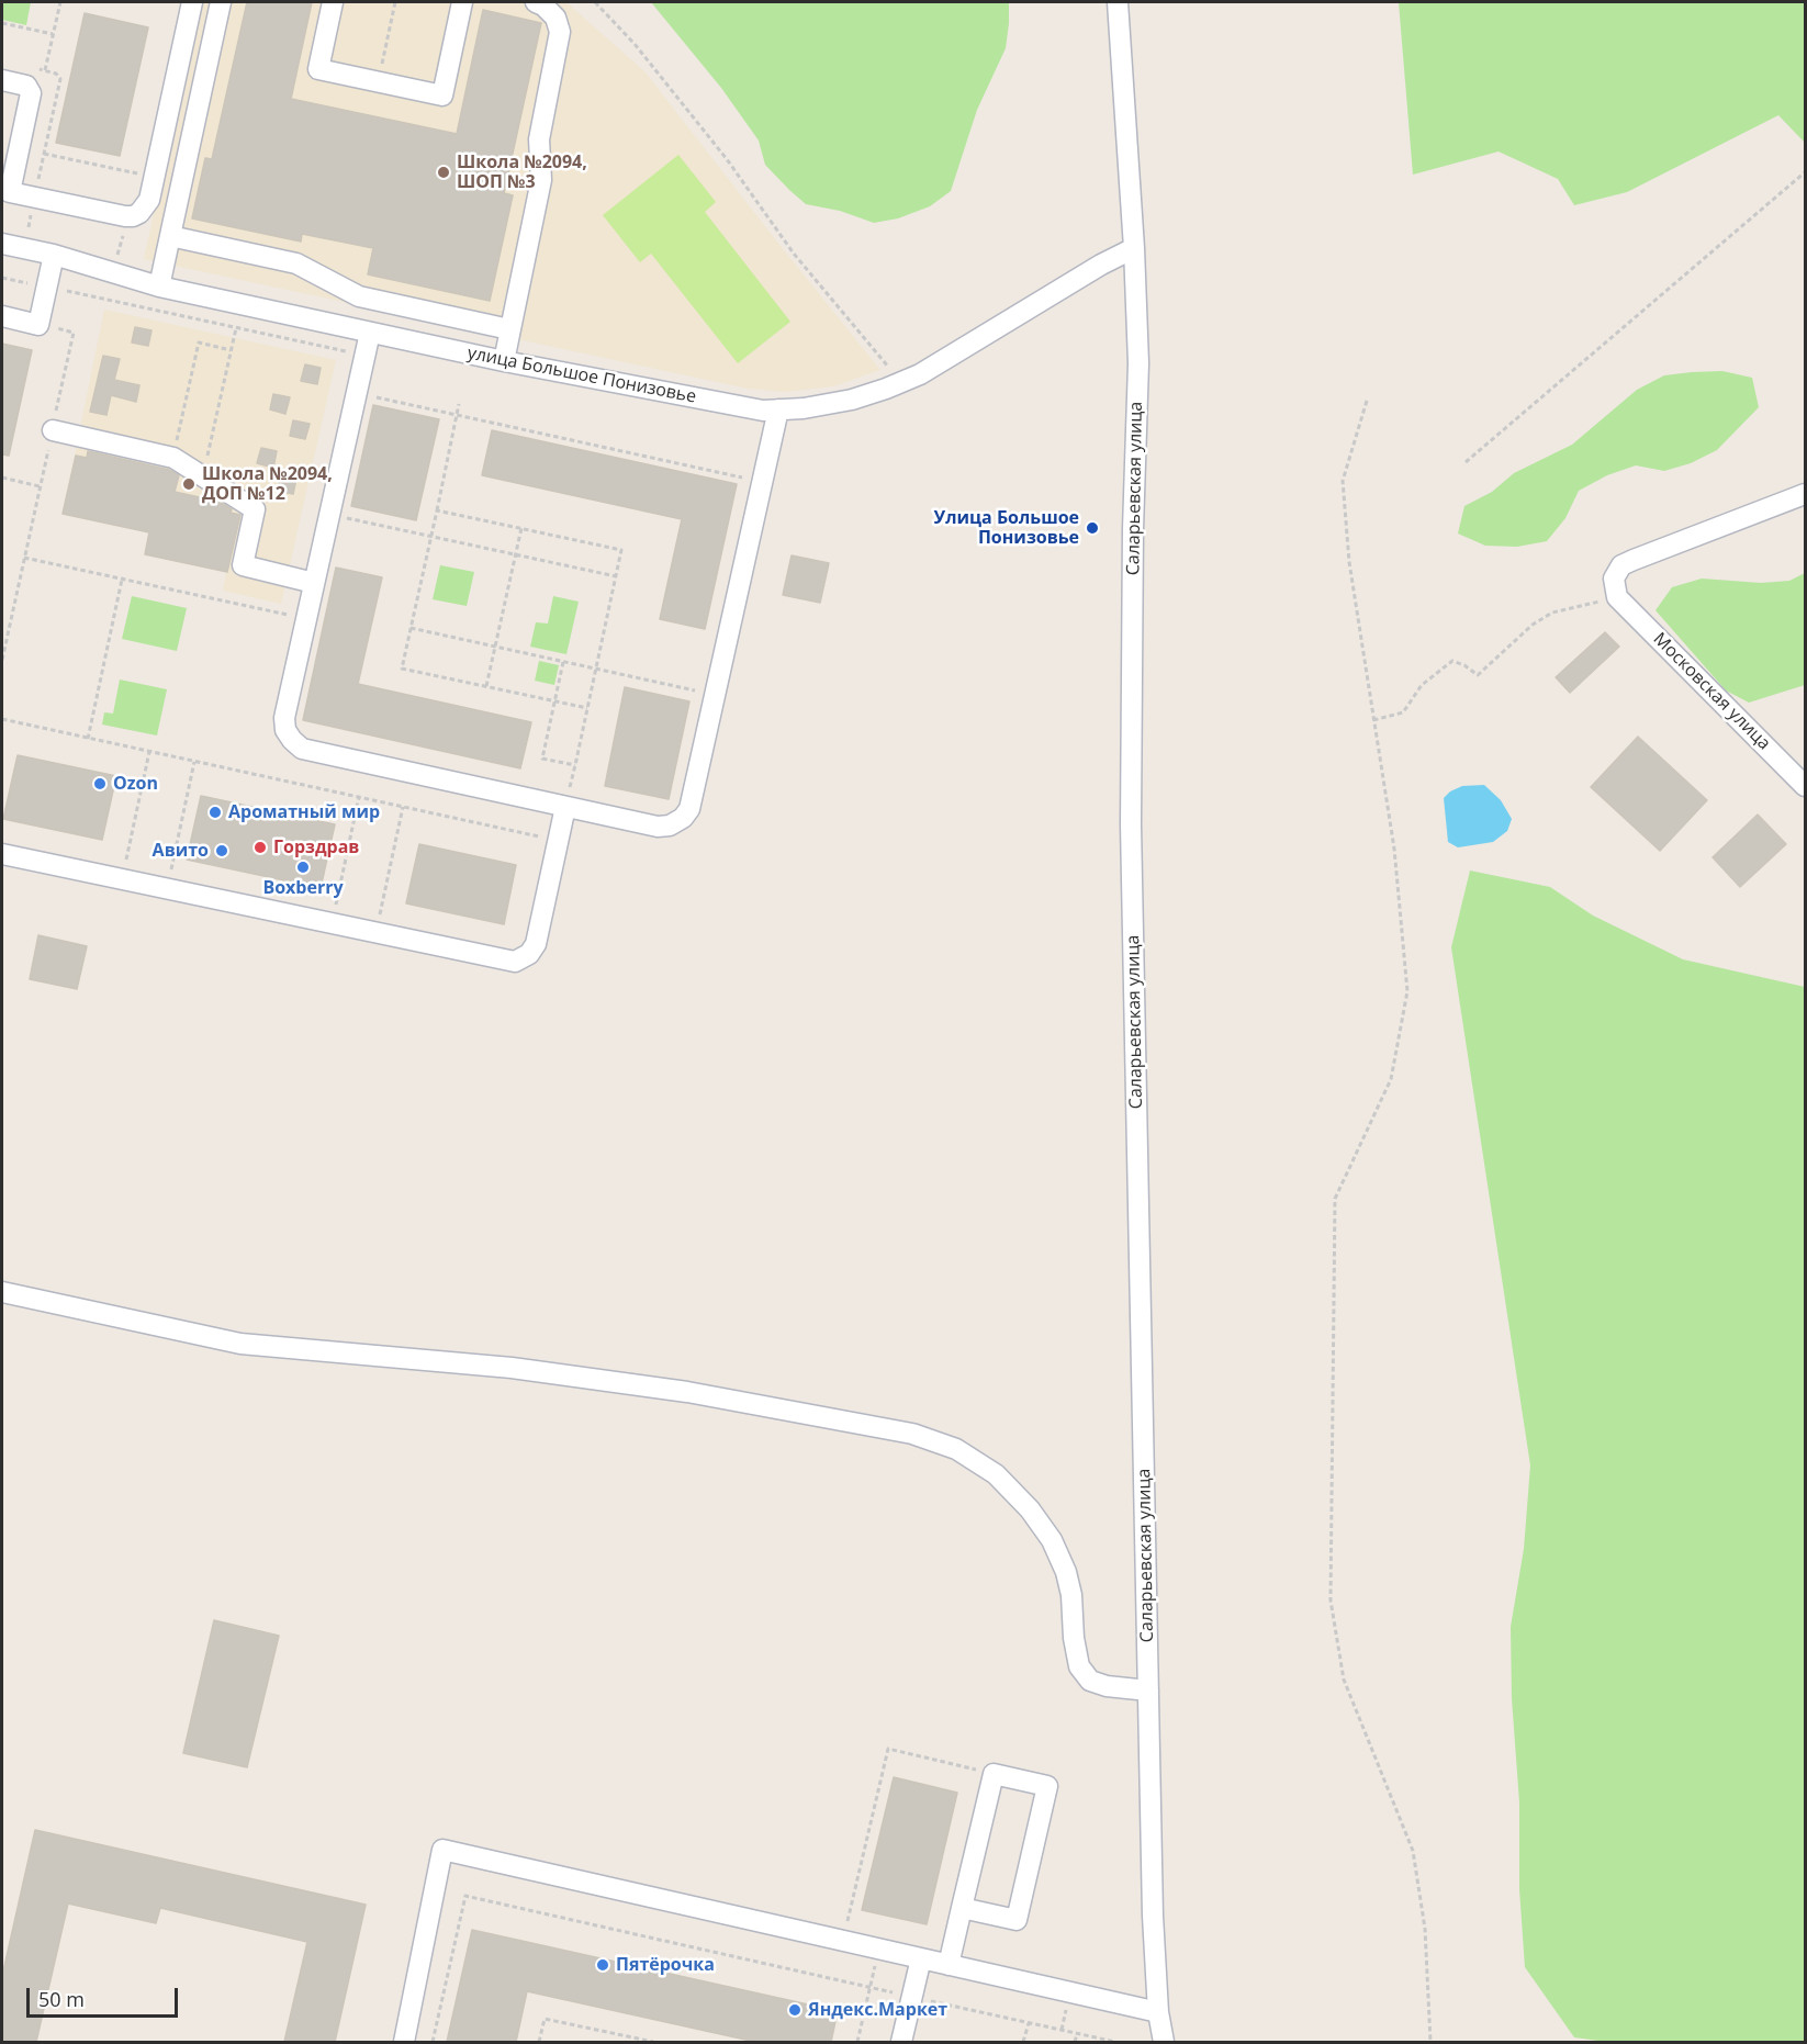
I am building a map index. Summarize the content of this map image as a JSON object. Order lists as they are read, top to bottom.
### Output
{
  "streets": {
    "street": ["улица Большое Понизовье", "Саларьевская улица", "Московская улица"]
  },
  "crossings": [
    ["улица Большое Понизовье", "Саларьевская улица"]
  ],
  "places": [
    "Школа №2094, ШОП №3",
    "Школа №2094, ДОП №12",
    "Улица Большое Понизовье",
    "Ozon",
    "Ароматный мир",
    "Горздрав",
    "Авито",
    "Boxberry",
    "Пятёрочка",
    "Яндекс.Маркет"
  ],
  "scale_bar": "50 m"
}
